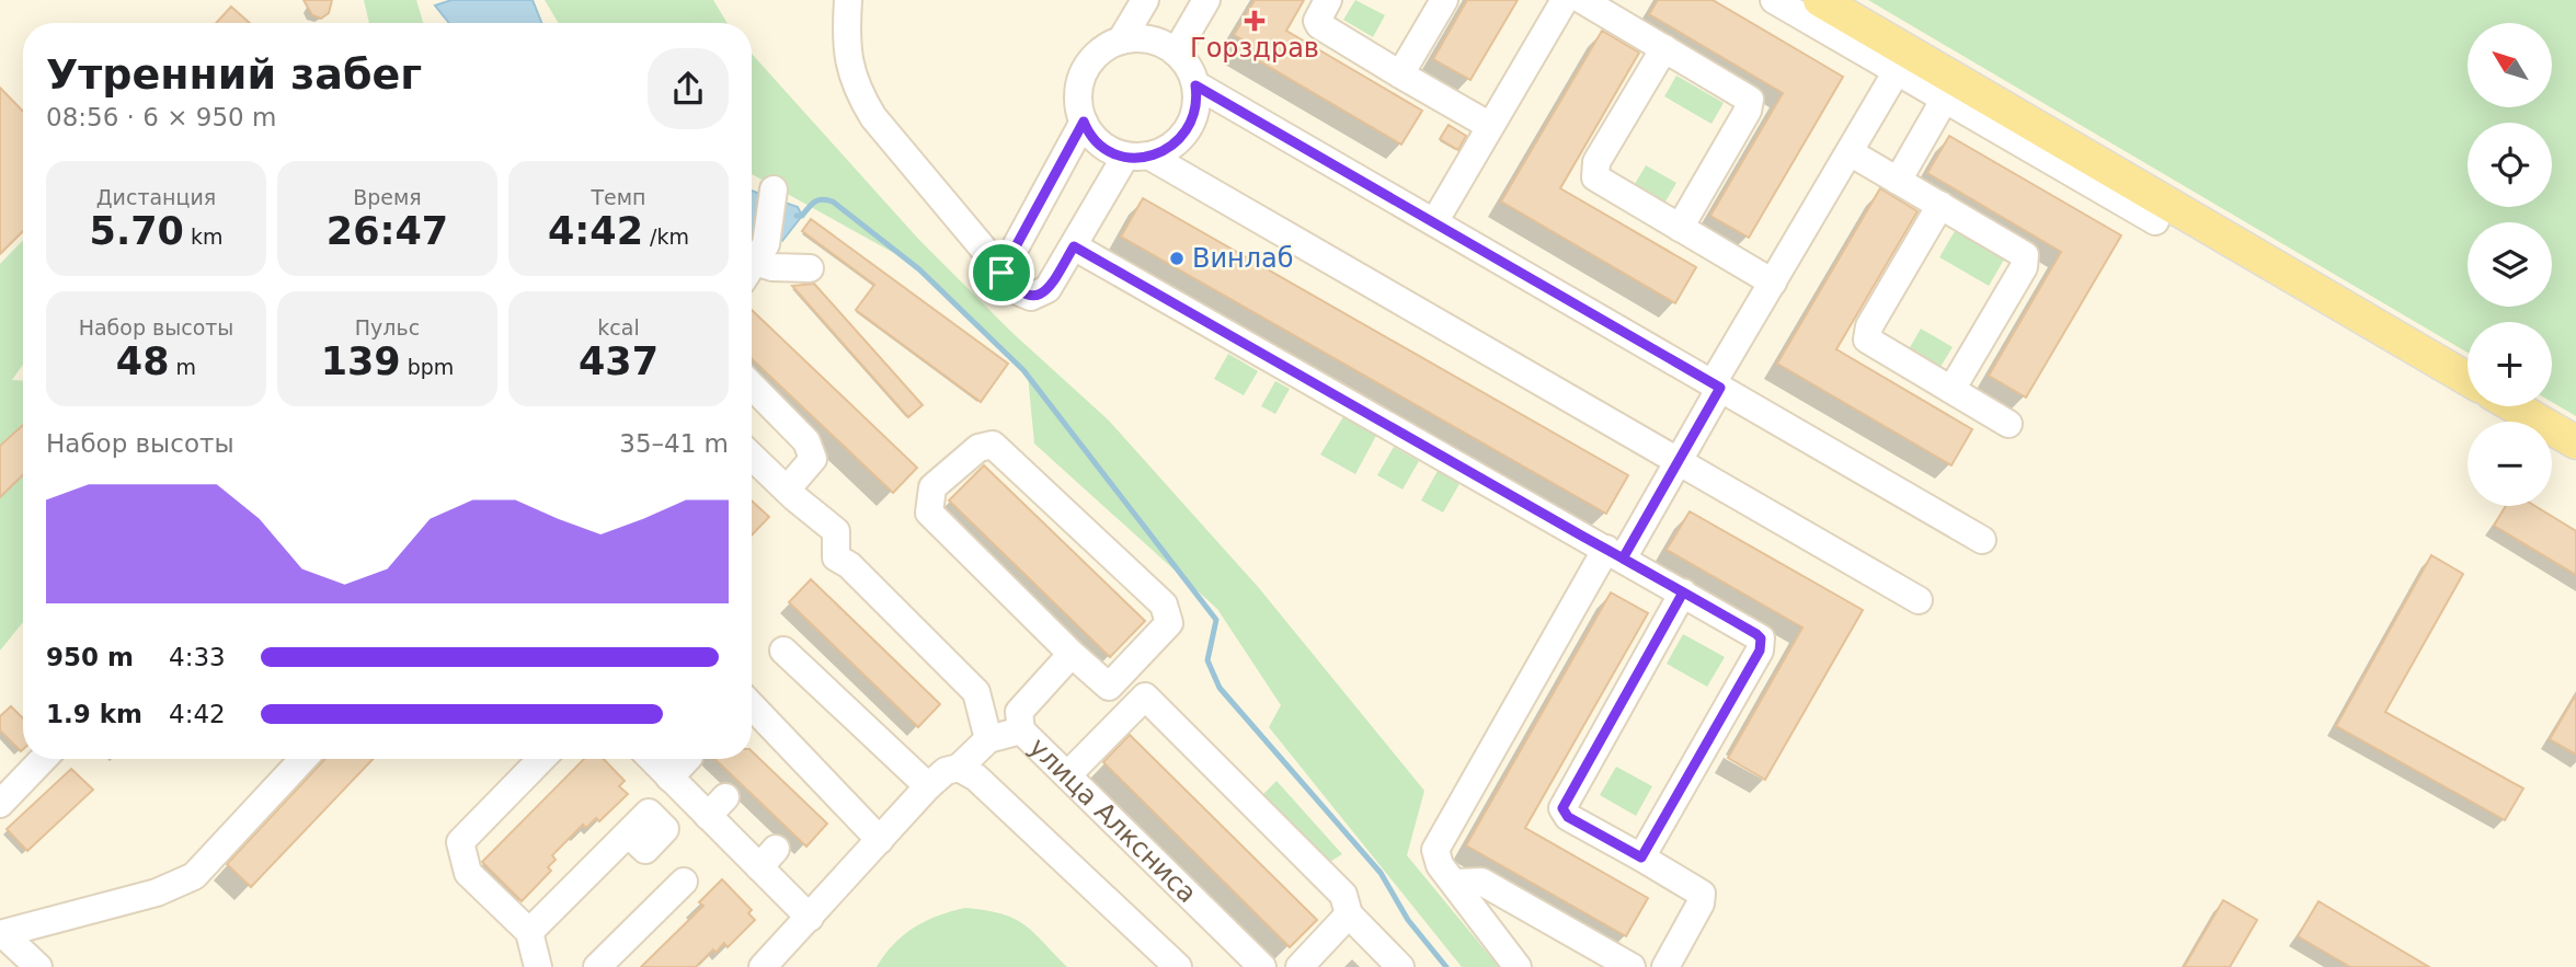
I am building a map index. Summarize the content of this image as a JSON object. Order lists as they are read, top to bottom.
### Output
{
  "streets": {
    "street": ["улица Алксниса"]
  },
  "places": {
    "health": ["Горздрав"],
    "other": ["Винлаб"]
  },
  "north": "top left",
  "page": {
    "map_buttons": ["+", "−"],
    "heading": ["Утренний забег", "08:56 · 6 × 950 m"],
    "stats": [
      ["Дистанция", "5.70 km"],
      ["Время", "26:47"],
      ["Темп", "4:42 /km"],
      ["Набор высоты", "48 m"],
      ["Пульс", "139 bpm"],
      ["kcal", "437"]
    ],
    "chart": ["Набор высоты", "35–41 m"],
    "list": [
      {
        "name": "950 m",
        "note": "4:33"
      },
      {
        "name": "1.9 km",
        "note": "4:42"
      }
    ]
  }
}
